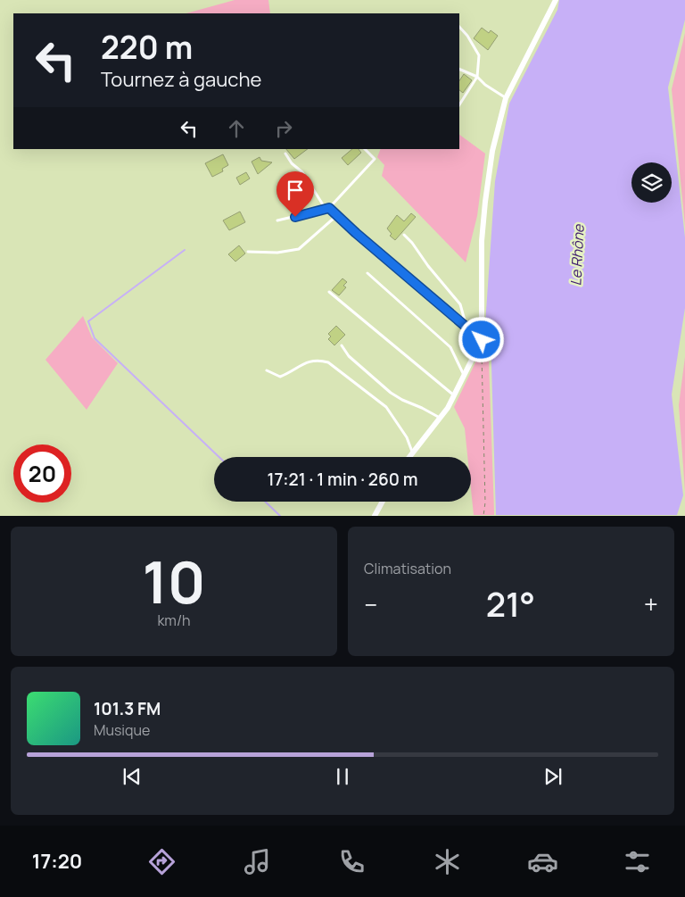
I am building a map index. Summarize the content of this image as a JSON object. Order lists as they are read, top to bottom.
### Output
{
  "water": ["Le Rhône"],
  "page": {
    "turn": ["220 m", "Tournez à gauche"],
    "limit": "20",
    "trip": "17:21 · 1 min · 260 m",
    "tile": [
      ["10", "km/h"],
      "Climatisation"
    ],
    "heat": ["−", "21°", "+"],
    "song": ["101.3 FM", "Musique"],
    "tabs": "17:20"
  }
}
